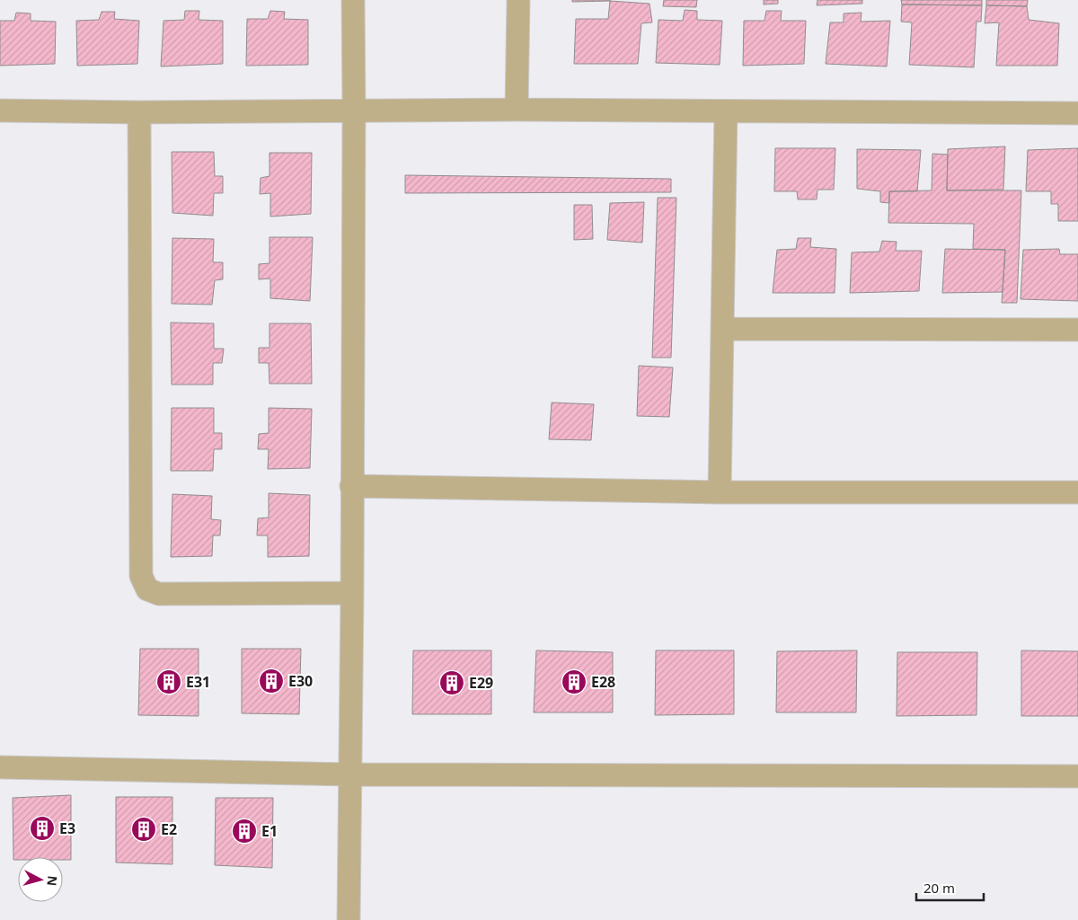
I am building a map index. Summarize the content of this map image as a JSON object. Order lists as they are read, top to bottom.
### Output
{
  "places": {
    "building": [
      "E30",
      "E31",
      "E28",
      "E29",
      "E3",
      "E2",
      "E1"
    ]
  },
  "scale_bar": "20 m",
  "north": "right"
}
